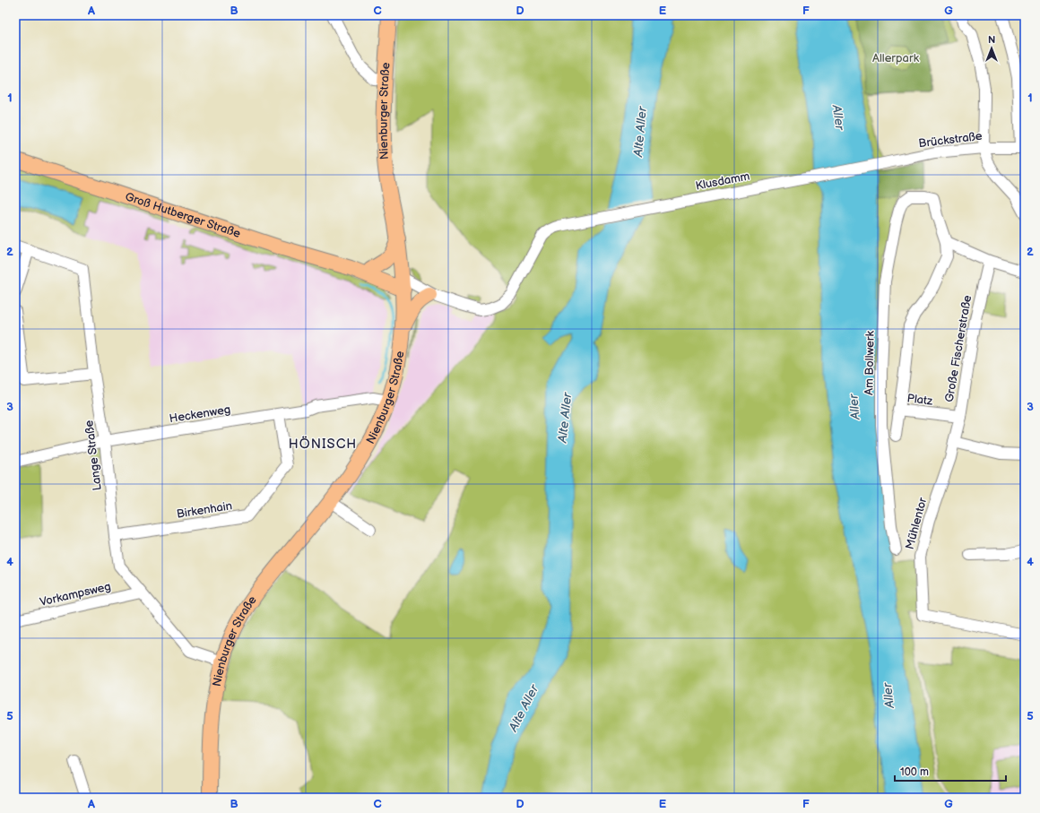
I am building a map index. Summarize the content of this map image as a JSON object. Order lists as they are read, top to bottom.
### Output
{
  "streets": {
    "main road": ["Nienburger Straße", "Groß Hutberger Straße"],
    "street": [
      "Brückstraße",
      "Klusdamm",
      "Große Fischerstraße",
      "Am Bollwerk",
      "Platz",
      "Heckenweg",
      "Lange Straße",
      "Birkenhain",
      "Mühlentor",
      "Vorkampsweg"
    ]
  },
  "crossings": [
    ["Nienburger Straße", "Groß Hutberger Straße"],
    ["Nienburger Straße", "Heckenweg"],
    ["Nienburger Straße", "Lange Straße"],
    ["Brückstraße", "Klusdamm"],
    ["Klusdamm", "Groß Hutberger Straße"],
    ["Große Fischerstraße", "Platz"],
    ["Große Fischerstraße", "Mühlentor"],
    ["Heckenweg", "Lange Straße"],
    ["Heckenweg", "Birkenhain"],
    ["Lange Straße", "Birkenhain"],
    ["Lange Straße", "Vorkampsweg"]
  ],
  "districts": ["HÖNISCH"],
  "water": ["Aller", "Alte Aller"],
  "parks": ["Allerpark"],
  "scale_bar": "100 m",
  "north": "top",
  "grid": {
    "columns": [
      "A",
      "B",
      "C",
      "D",
      "E",
      "F",
      "G"
    ],
    "rows": [
      "1",
      "2",
      "3",
      "4",
      "5"
    ]
  }
}
